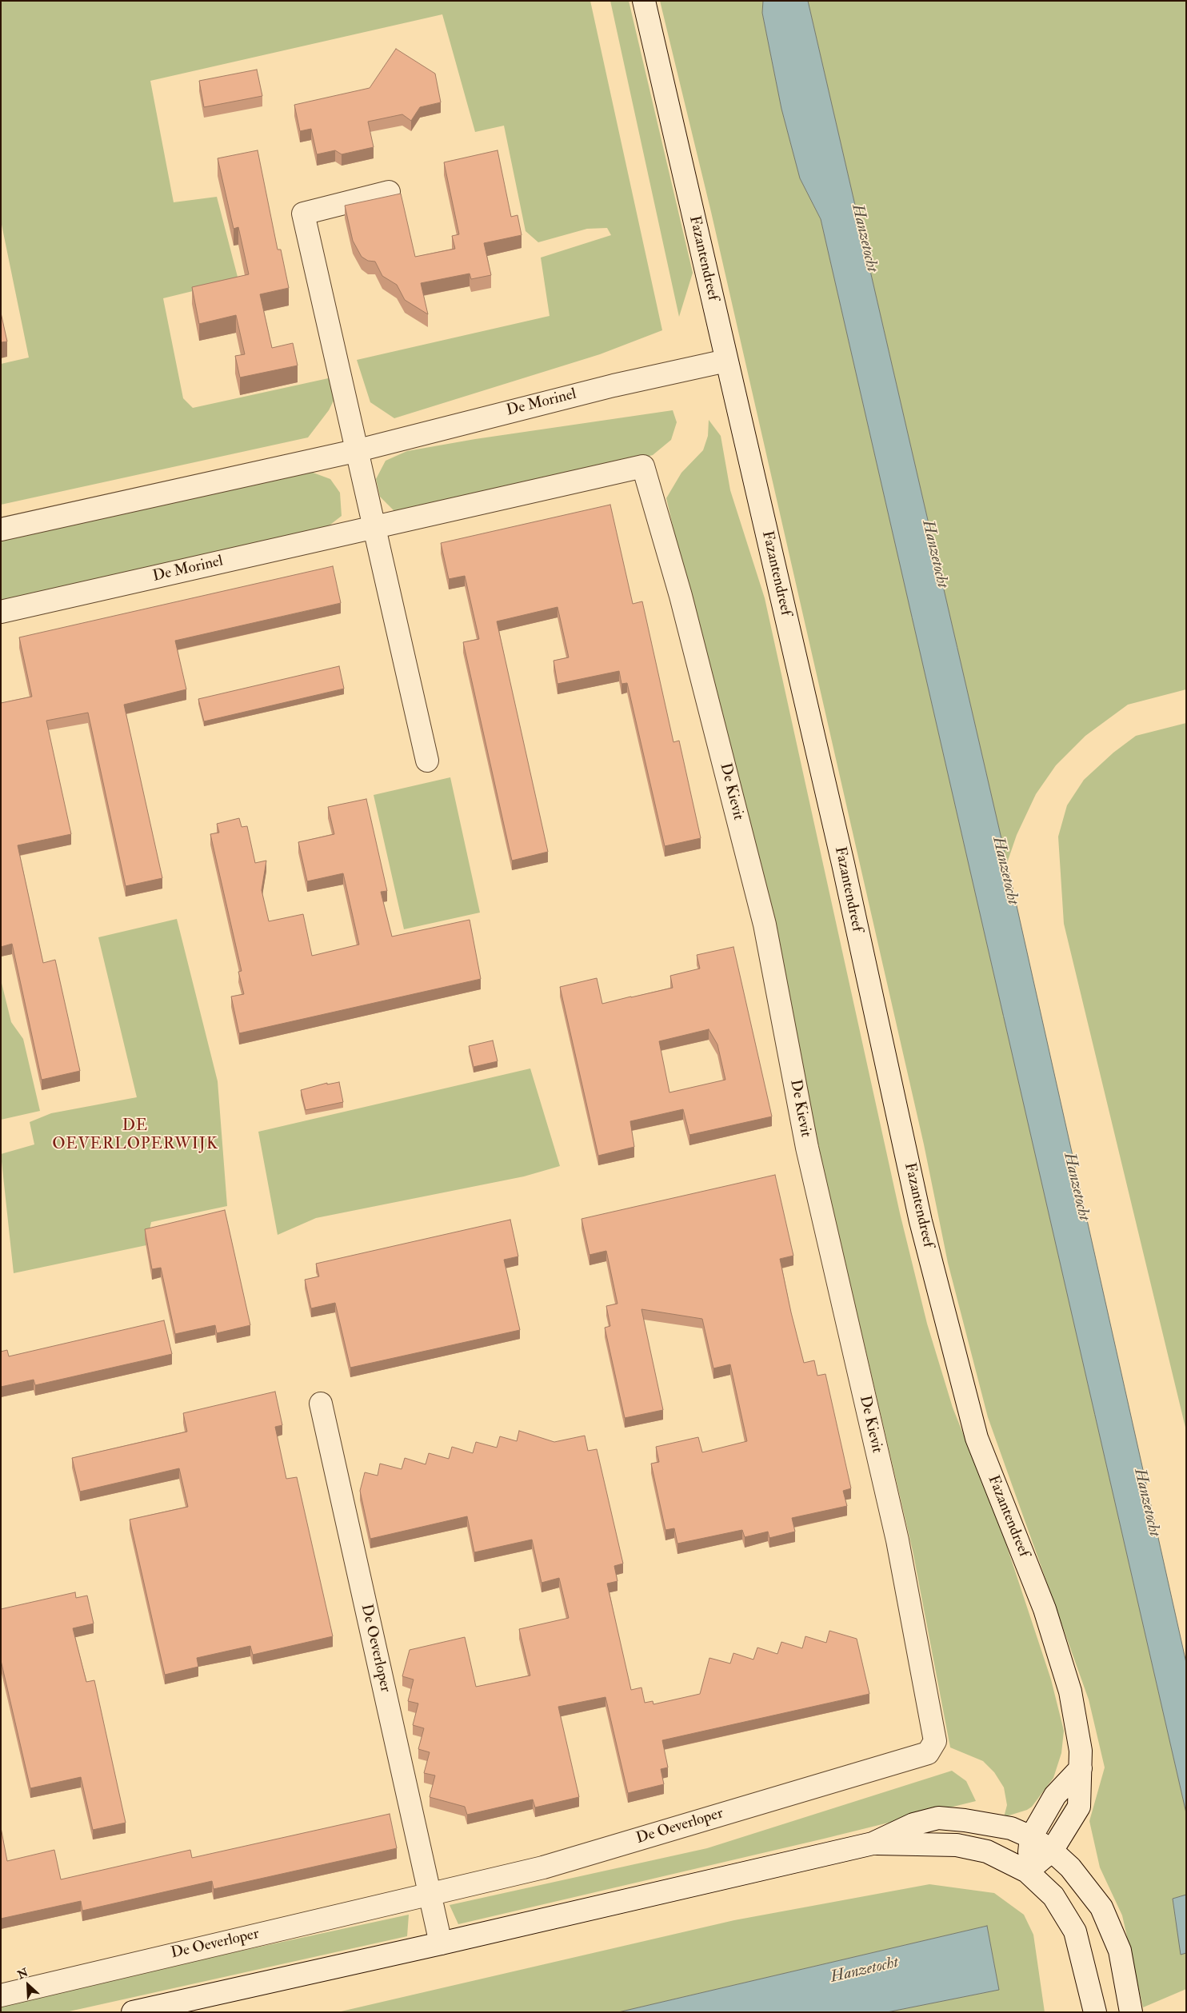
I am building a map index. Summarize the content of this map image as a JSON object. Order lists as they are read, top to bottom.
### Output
{
  "streets": {
    "street": [
      "Fazantendreef",
      "De Morinel",
      "De Kievit",
      "De Oeverloper"
    ]
  },
  "crossings": [
    ["Fazantendreef", "De Morinel"],
    ["De Morinel", "De Kievit"],
    ["De Kievit", "De Oeverloper"]
  ],
  "districts": ["DE OEVERLOPERWIJK"],
  "water": ["Hanzetocht"],
  "north": "top left"
}
